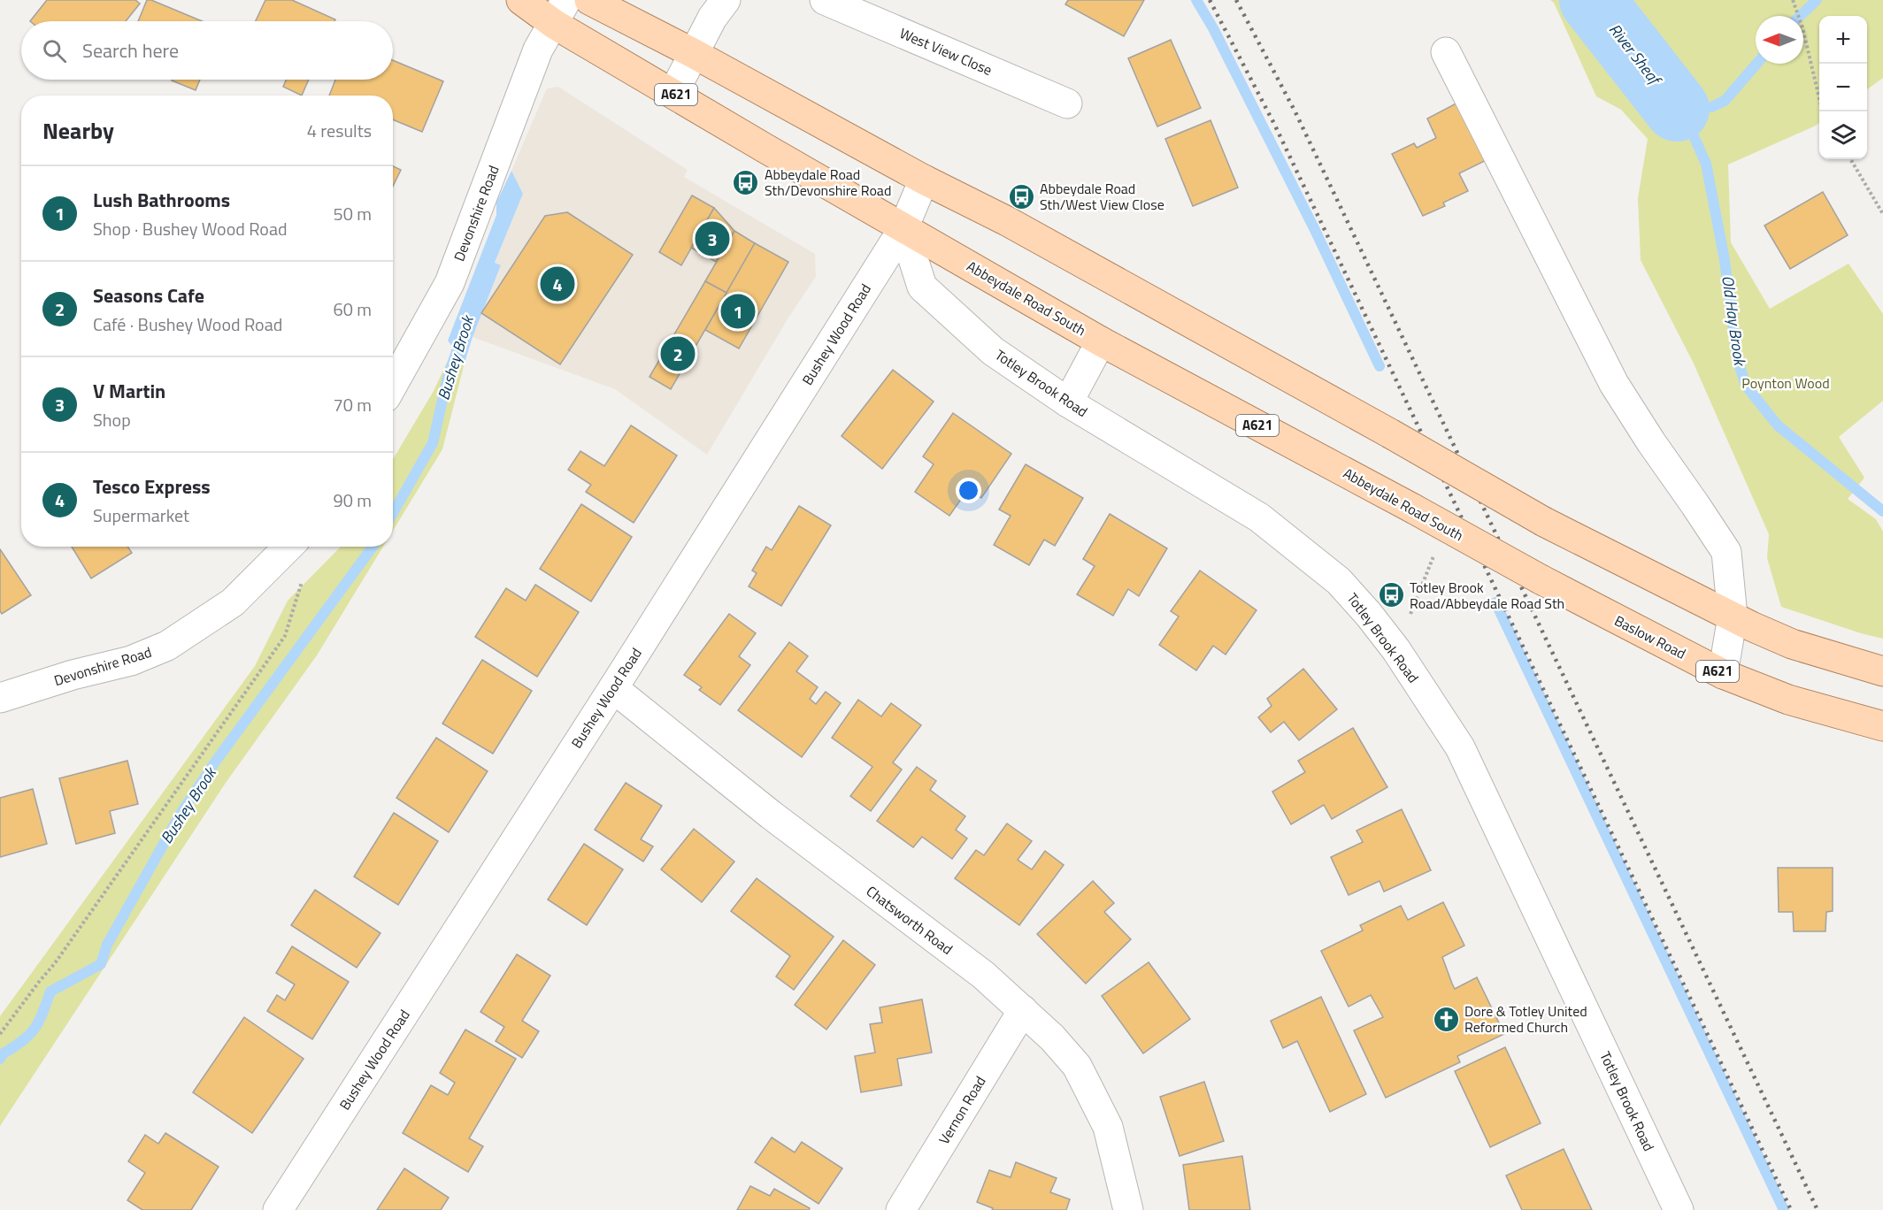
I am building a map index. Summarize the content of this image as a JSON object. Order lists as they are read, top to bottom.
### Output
{
  "streets": {
    "main road": ["A621", "Abbeydale Road South", "Baslow Road"],
    "street": [
      "West View Close",
      "Devonshire Road",
      "Bushey Wood Road",
      "Totley Brook Road",
      "Chatsworth Road",
      "Vernon Road"
    ]
  },
  "crossings": [
    ["Devonshire Road", "Abbeydale Road South"],
    ["Abbeydale Road South", "Bushey Wood Road"],
    ["Abbeydale Road South", "Totley Brook Road"],
    ["Abbeydale Road South", "Baslow Road"],
    ["Bushey Wood Road", "Totley Brook Road"],
    ["Bushey Wood Road", "Chatsworth Road"],
    ["Chatsworth Road", "Vernon Road"]
  ],
  "water": ["River Sheaf", "Old Hay Brook", "Bushey Brook"],
  "parks": ["Poynton Wood"],
  "places": {
    "bus stop": ["Abbeydale Road Sth/Devonshire Road", "Abbeydale Road Sth/West View Close", "Totley Brook Road/Abbeydale Road Sth"],
    "church": ["Dore & Totley United Reformed Church"]
  },
  "north": "left",
  "page": {
    "map_buttons": ["+", "−"],
    "search": "Search here",
    "heading": ["Nearby", "4 results"],
    "list": [
      {
        "mark": "1",
        "name": "Lush Bathrooms",
        "note": "Shop · Bushey Wood Road",
        "value": "50 m"
      },
      {
        "mark": "2",
        "name": "Seasons Cafe",
        "note": "Café · Bushey Wood Road",
        "value": "60 m"
      },
      {
        "mark": "3",
        "name": "V Martin",
        "note": "Shop",
        "value": "70 m"
      },
      {
        "mark": "4",
        "name": "Tesco Express",
        "note": "Supermarket",
        "value": "90 m"
      }
    ],
    "pins": [
      "3",
      "4",
      "1",
      "2"
    ]
  }
}
